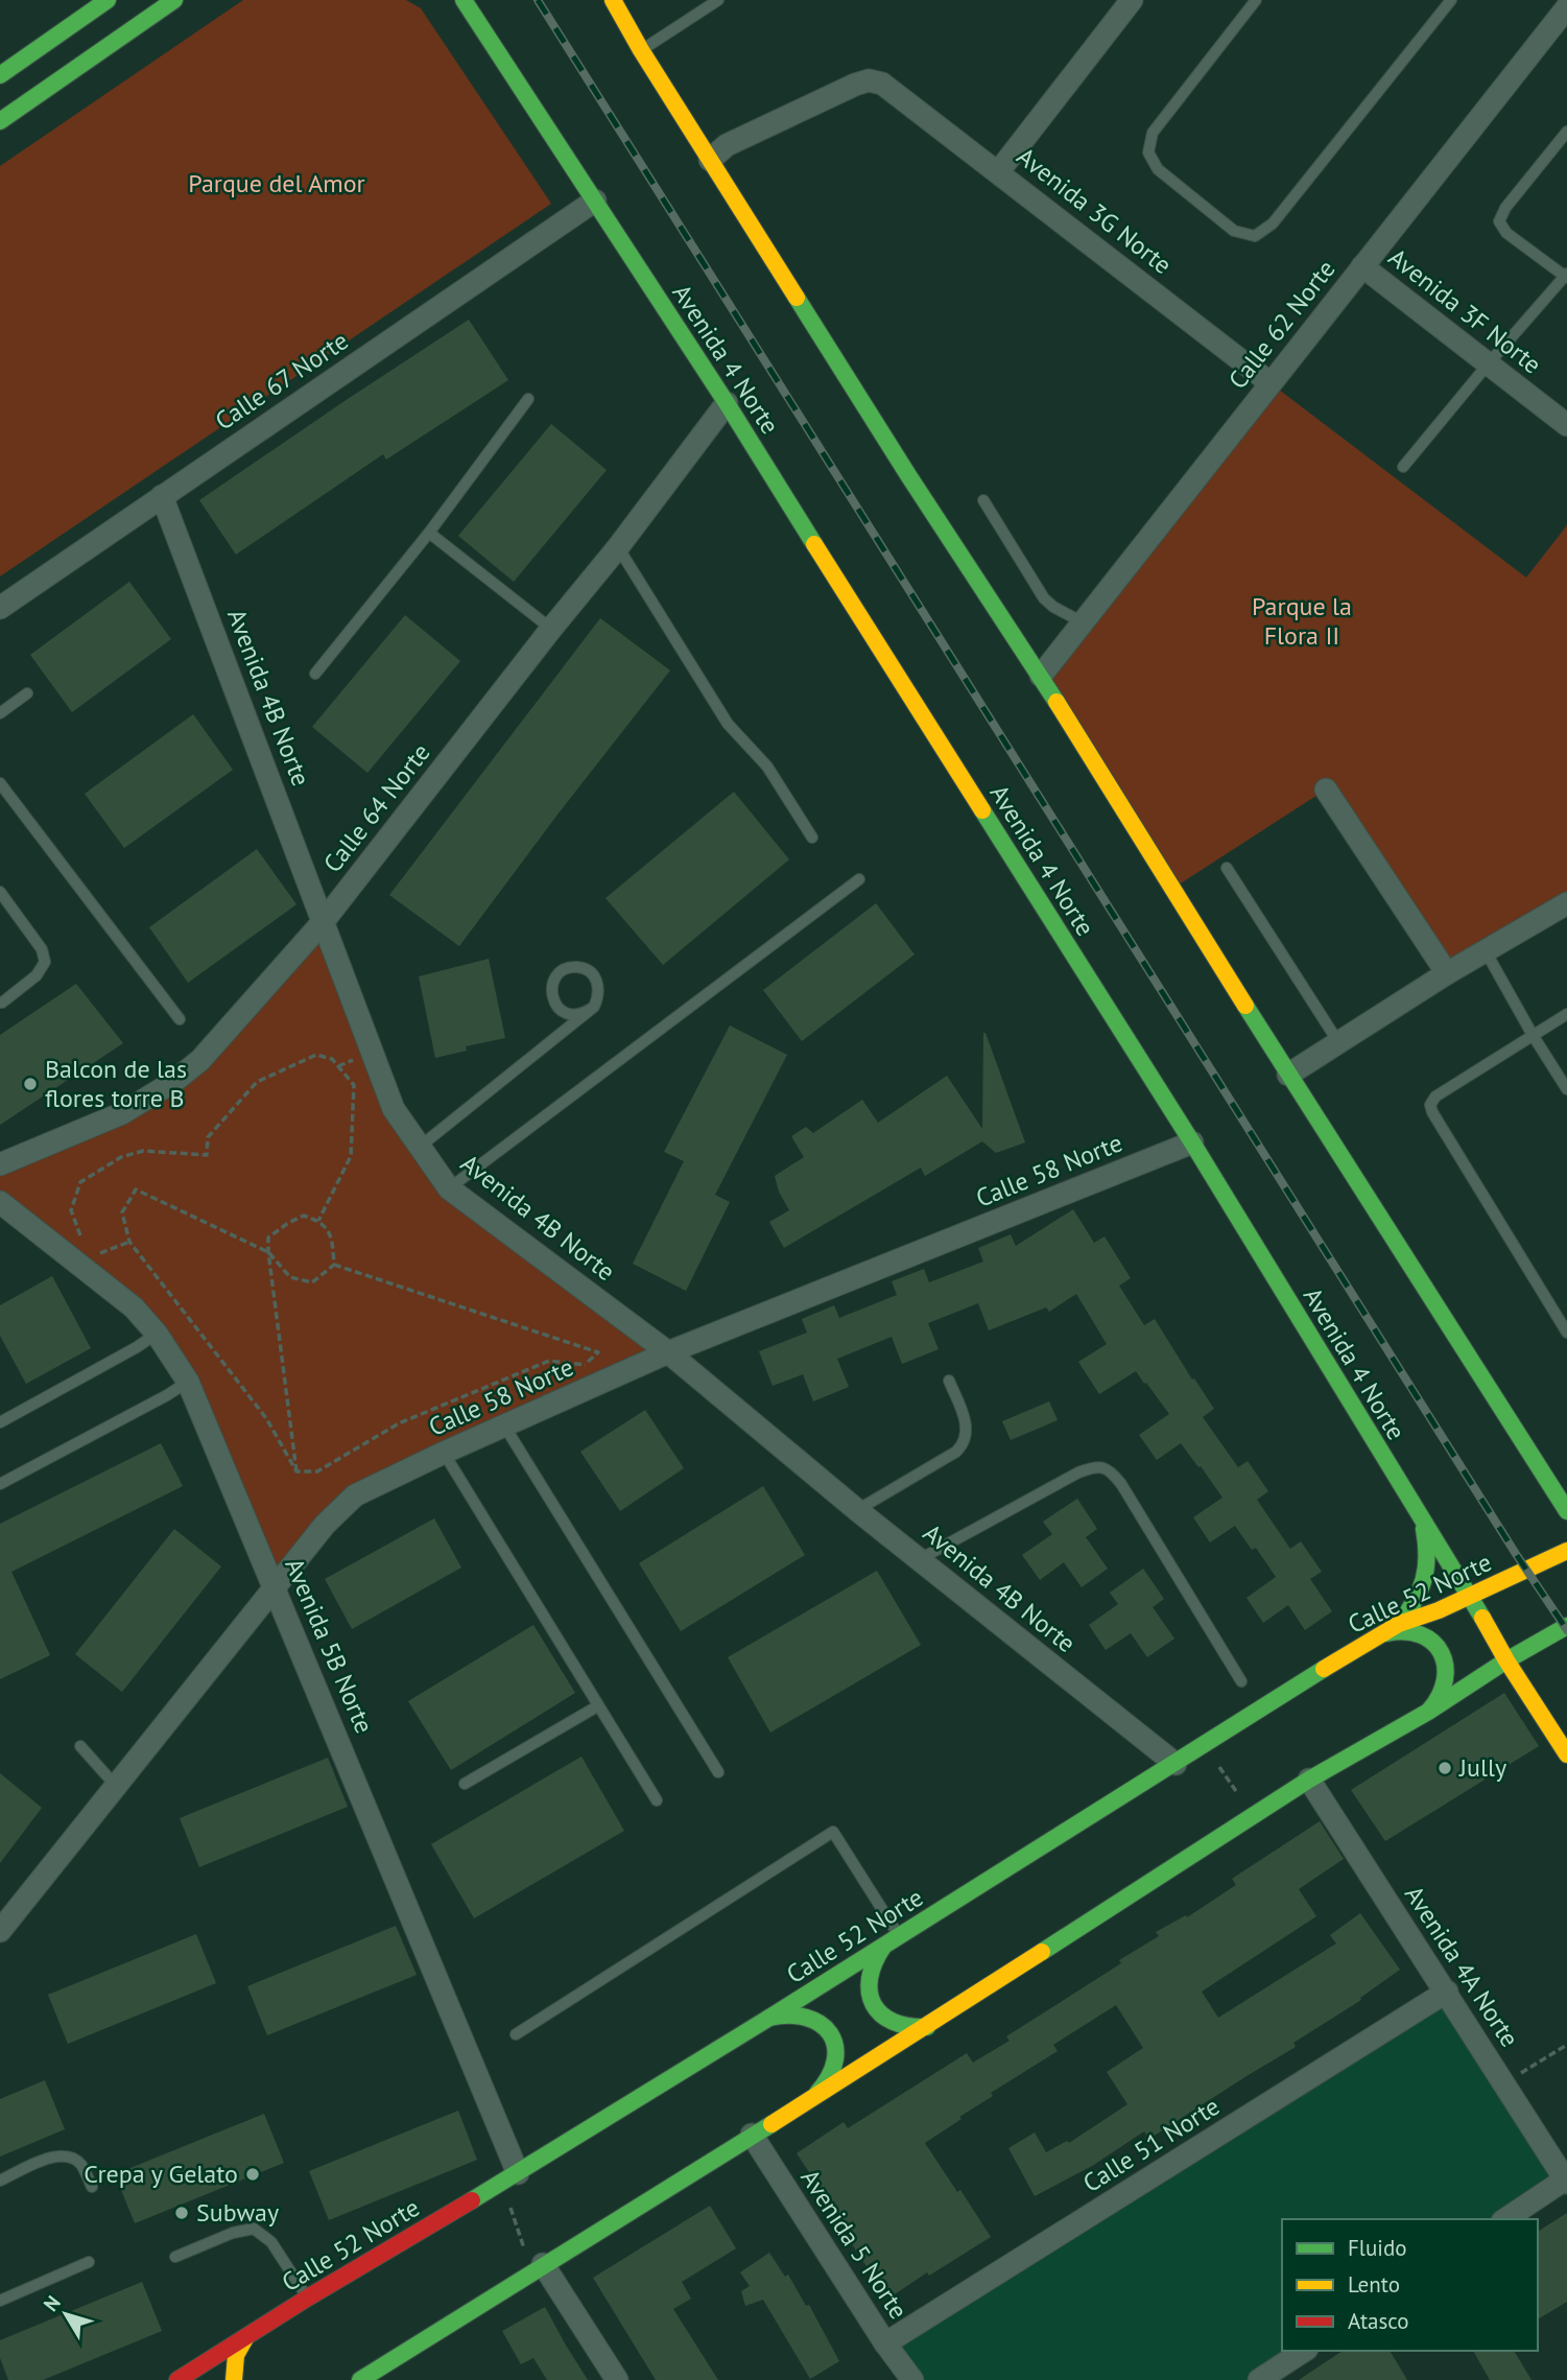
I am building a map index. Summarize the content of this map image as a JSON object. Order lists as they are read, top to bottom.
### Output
{
  "streets": {
    "main road": ["Avenida 4 Norte", "Calle 52 Norte"],
    "street": [
      "Avenida 3G Norte",
      "Avenida 3F Norte",
      "Calle 62 Norte",
      "Calle 67 Norte",
      "Avenida 4B Norte",
      "Calle 64 Norte",
      "Calle 58 Norte",
      "Avenida 5B Norte",
      "Avenida 4A Norte",
      "Calle 51 Norte",
      "Avenida 5 Norte"
    ]
  },
  "crossings": [
    ["Avenida 3G Norte", "Calle 62 Norte"],
    ["Avenida 3F Norte", "Calle 62 Norte"],
    ["Avenida 4 Norte", "Calle 67 Norte"],
    ["Avenida 4 Norte", "Calle 64 Norte"],
    ["Avenida 4 Norte", "Calle 58 Norte"],
    ["Avenida 4 Norte", "Calle 52 Norte"],
    ["Calle 67 Norte", "Avenida 4B Norte"],
    ["Avenida 4B Norte", "Calle 64 Norte"],
    ["Avenida 4B Norte", "Calle 58 Norte"],
    ["Avenida 4B Norte", "Calle 52 Norte"],
    ["Calle 58 Norte", "Avenida 5B Norte"],
    ["Calle 52 Norte", "Avenida 5B Norte"],
    ["Avenida 4A Norte", "Calle 51 Norte"],
    ["Calle 51 Norte", "Avenida 5 Norte"]
  ],
  "parks": ["Parque del Amor", "Parque la Flora II"],
  "places": [
    "Balcon de las flores torre B",
    "Jully",
    "Crepa y Gelato",
    "Subway"
  ],
  "legend": ["Fluido", "Lento", "Atasco"],
  "north": "top left"
}
